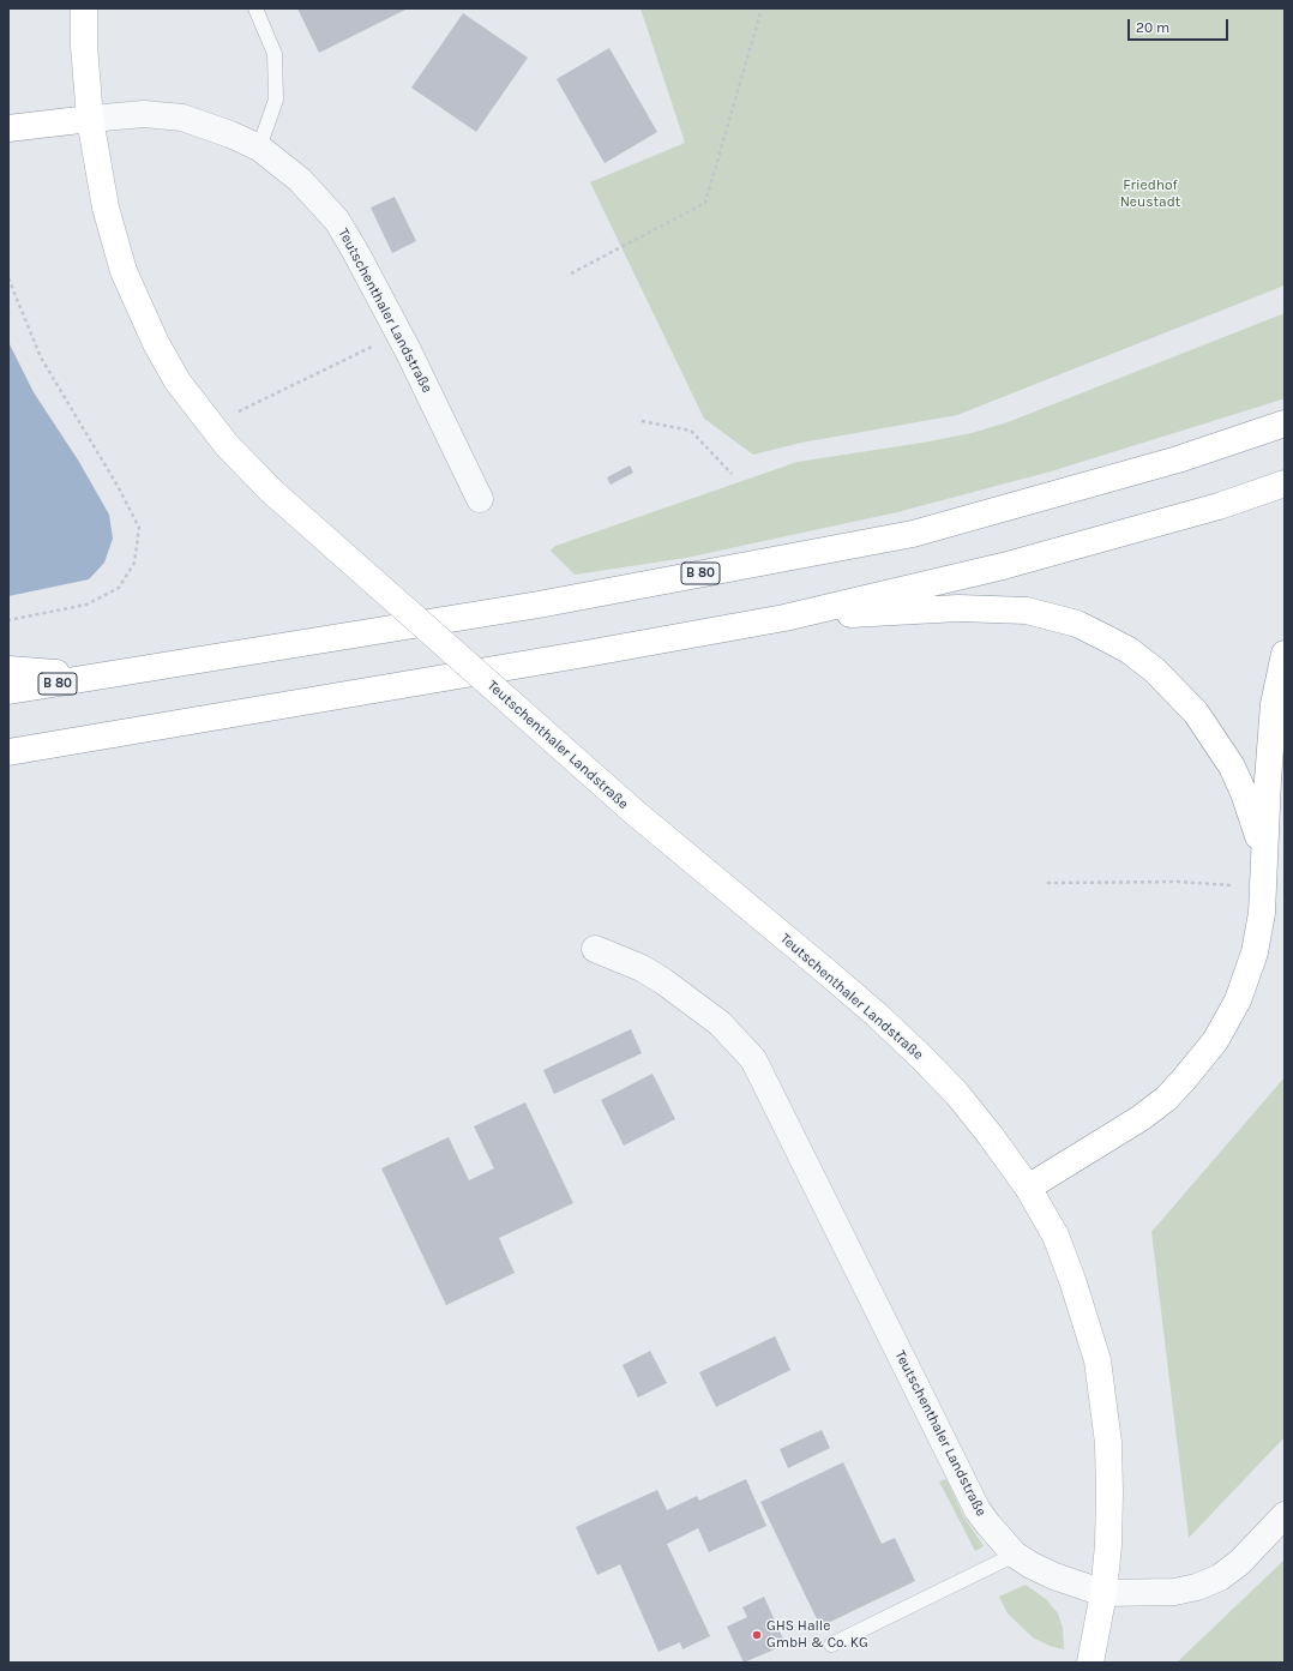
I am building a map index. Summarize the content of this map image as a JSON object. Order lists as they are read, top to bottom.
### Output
{
  "streets": {
    "main road": ["Teutschenthaler Landstraße", "B 80"]
  },
  "parks": ["Friedhof Neustadt"],
  "places": ["GHS Halle GmbH & Co. KG"],
  "scale_bar": "20 m"
}
